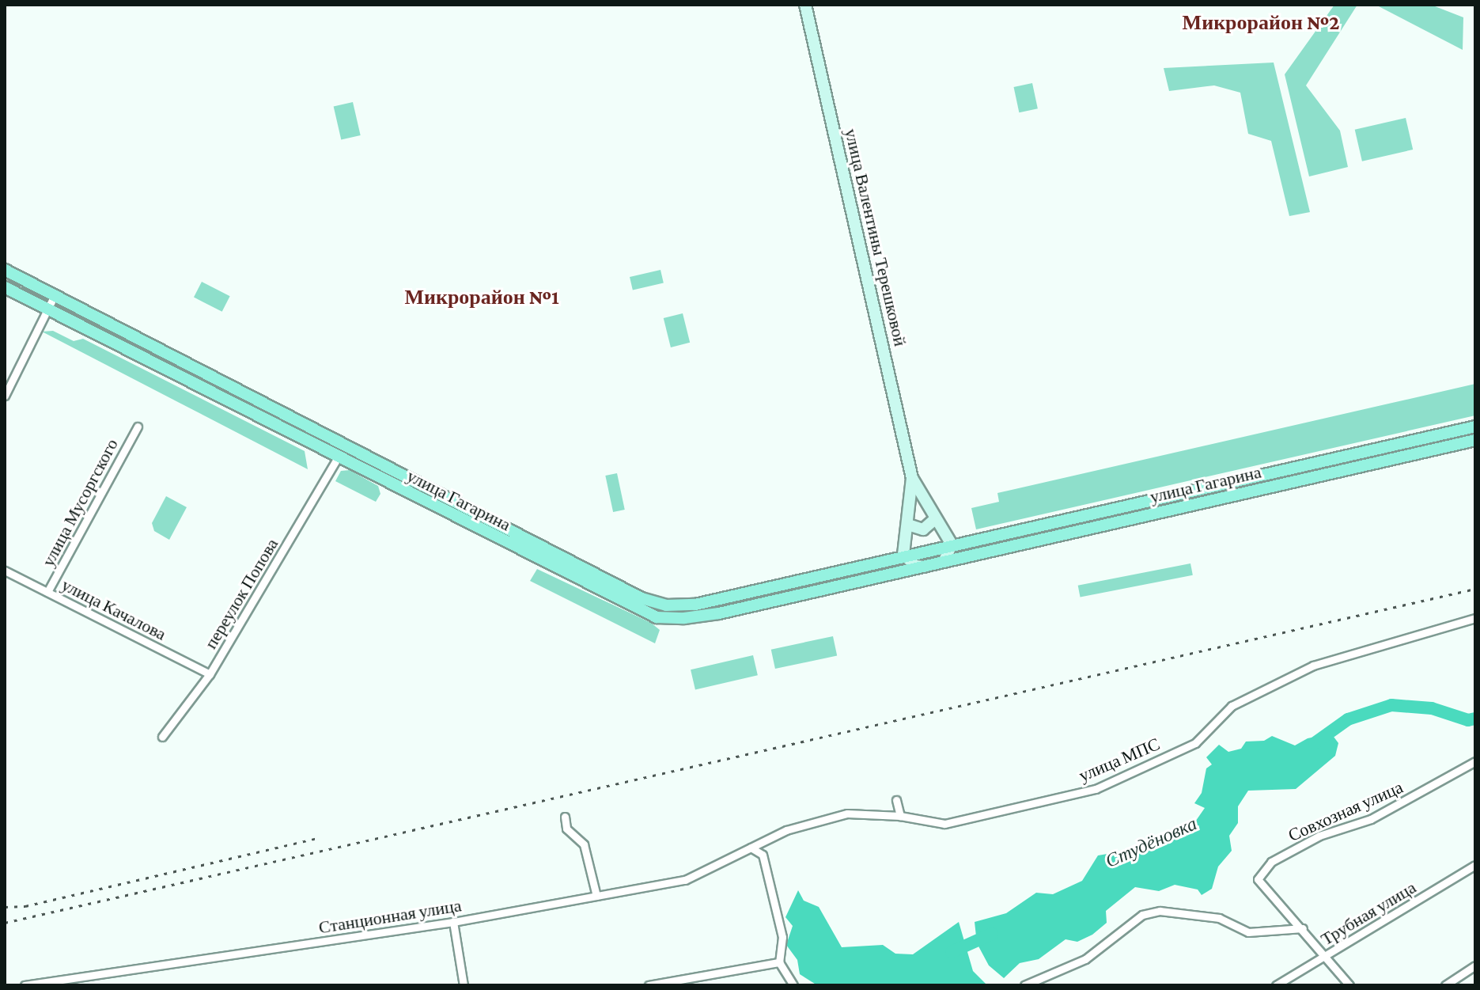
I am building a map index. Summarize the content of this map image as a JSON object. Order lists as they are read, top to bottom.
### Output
{
  "streets": {
    "main road": ["улица Валентины Терешковой", "улица Гагарина"],
    "street": [
      "улица Мусоргского",
      "переулок Попова",
      "улица Качалова",
      "улица МПС",
      "Совхозная улица",
      "Трубная улица",
      "Станционная улица"
    ]
  },
  "crossings": [
    ["улица Гагарина", "переулок Попова"],
    ["улица Мусоргского", "улица Качалова"],
    ["переулок Попова", "улица Качалова"],
    ["улица МПС", "Станционная улица"]
  ],
  "districts": ["Микрорайон №2", "Микрорайон №1"],
  "water": ["Студёновка"]
}
